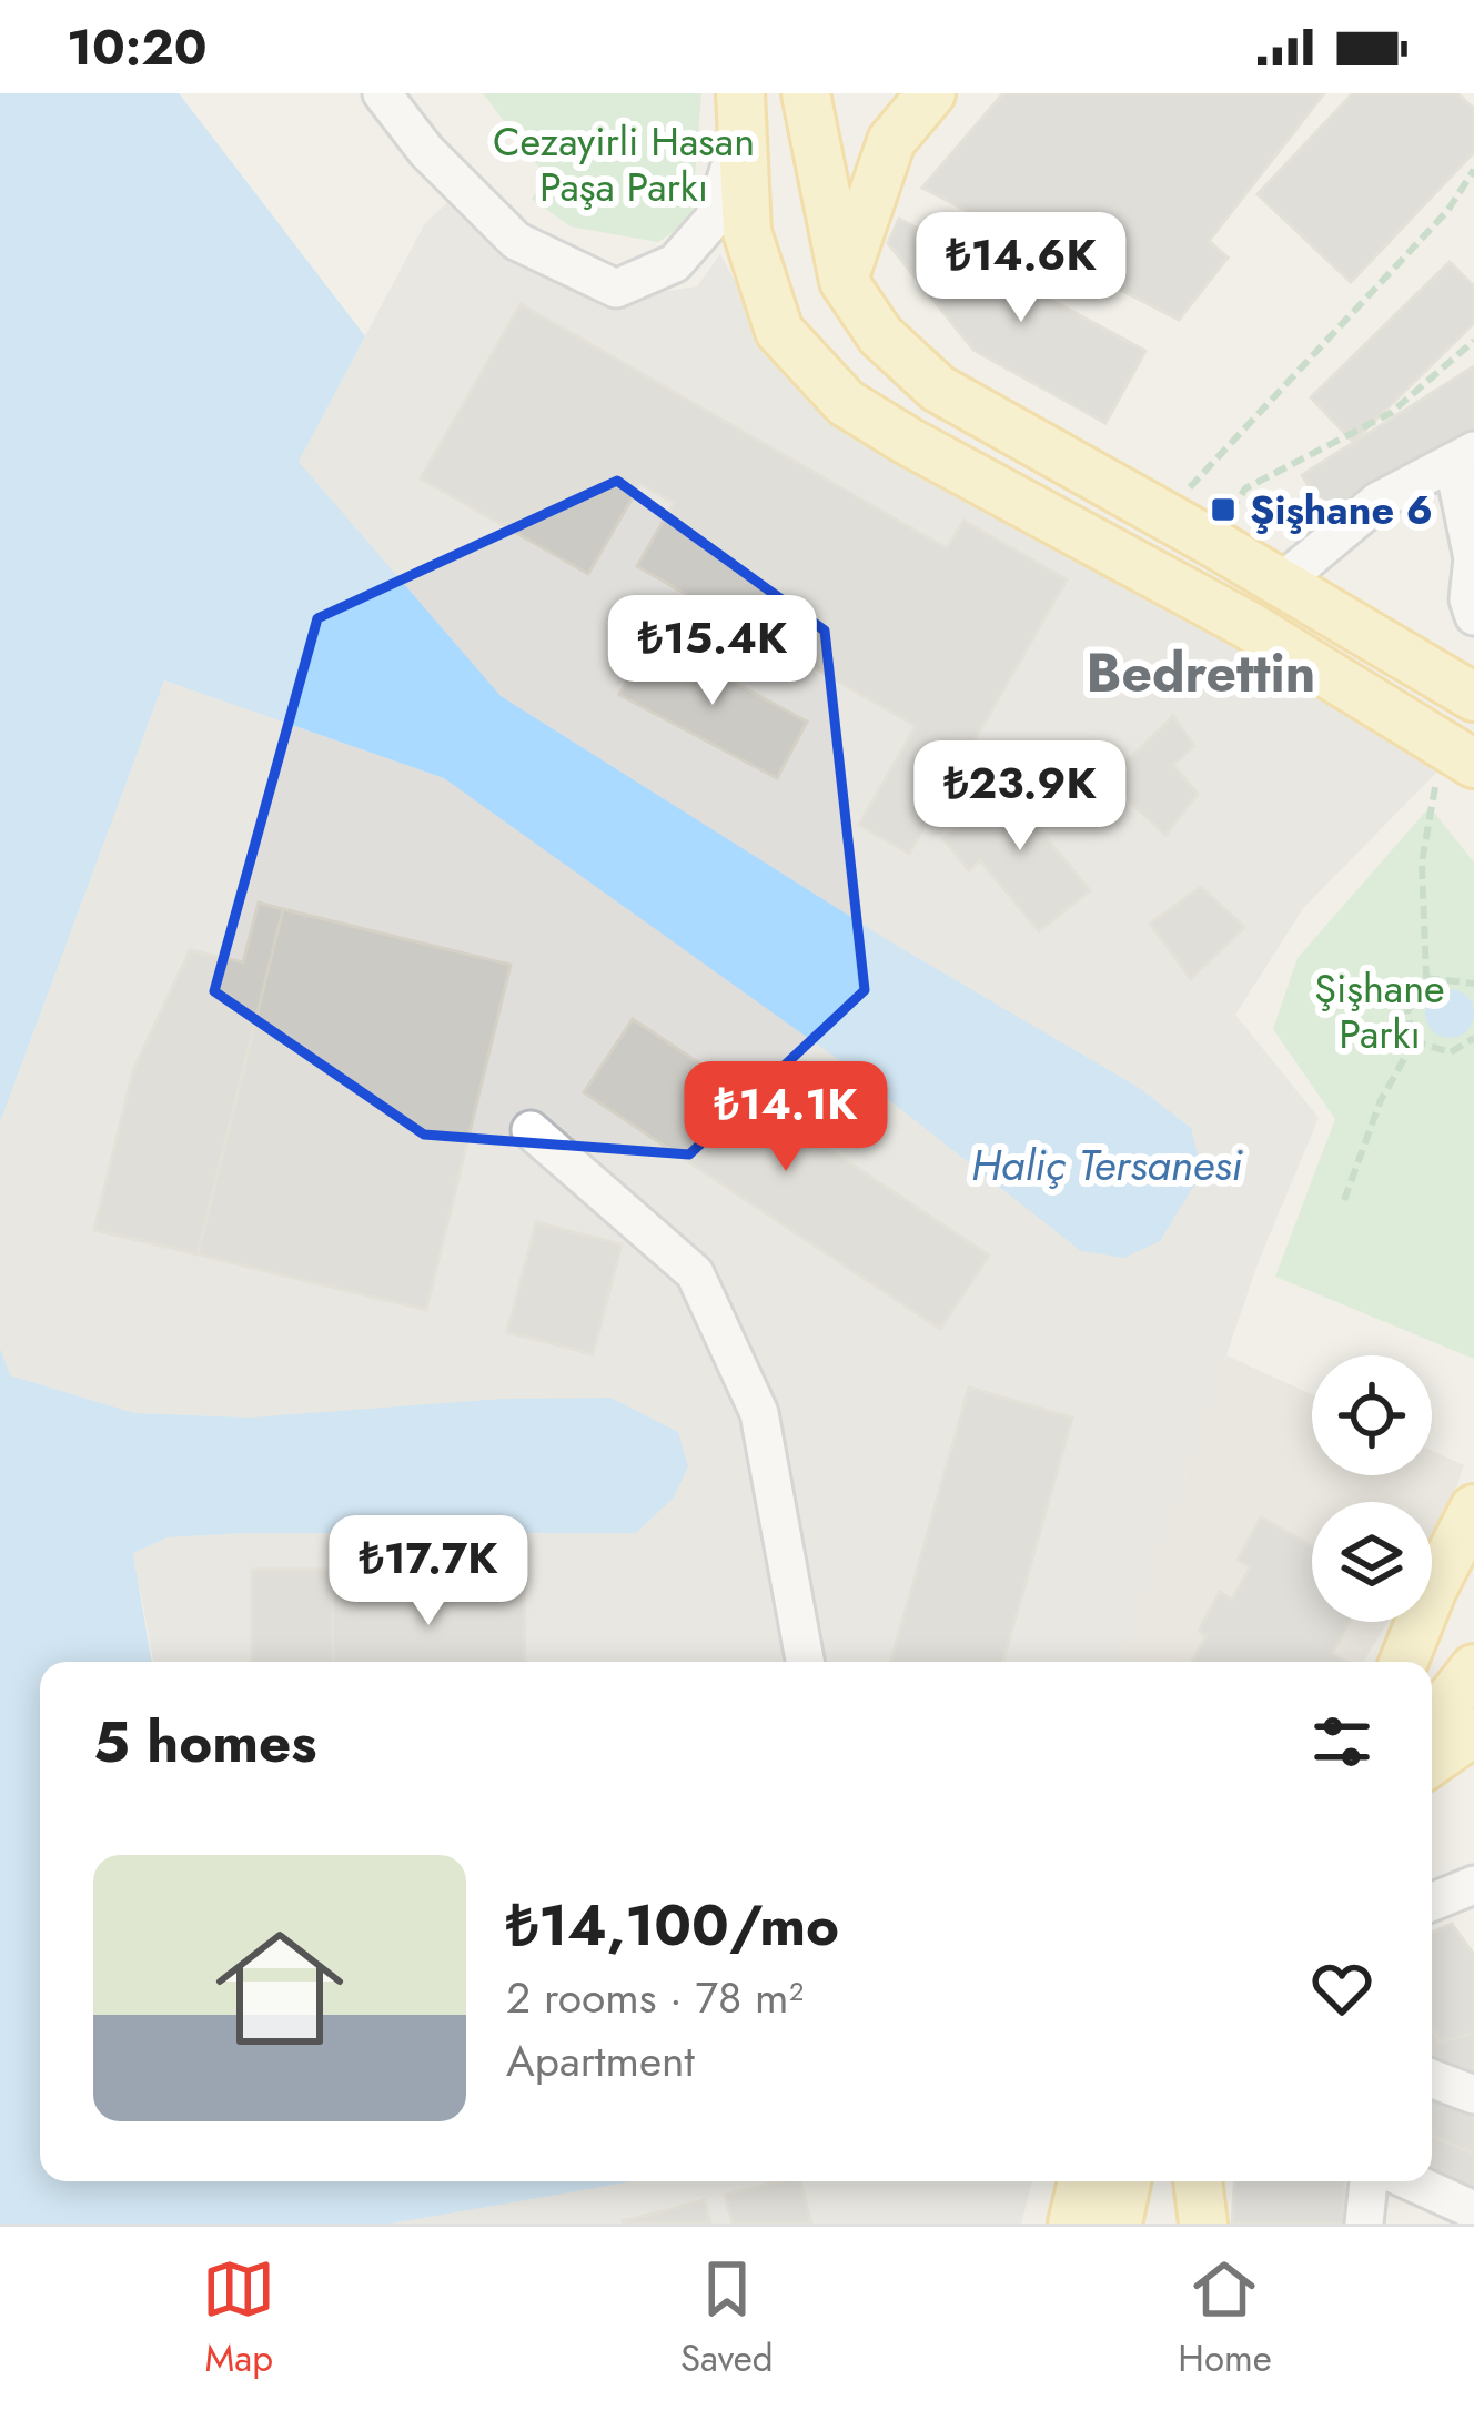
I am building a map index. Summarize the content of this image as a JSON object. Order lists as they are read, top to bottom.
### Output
{
  "districts": ["Bedrettin"],
  "water": ["Haliç Tersanesi"],
  "parks": ["Cezayirli Hasan Paşa Parkı", "Şişhane Parkı"],
  "places": {
    "transit": ["Şişhane 6"]
  },
  "page": {
    "status": "10:20",
    "price": [
      "₺14.6K",
      "₺15.4K",
      "₺23.9K",
      "₺14.1K",
      "₺17.7K"
    ],
    "heading": "5 homes",
    "list": [
      {
        "name": "₺14,100/mo",
        "note": "2 rooms · 78 m² · Apartment"
      }
    ],
    "tabs": ["Map", "Saved", "Home"]
  }
}
